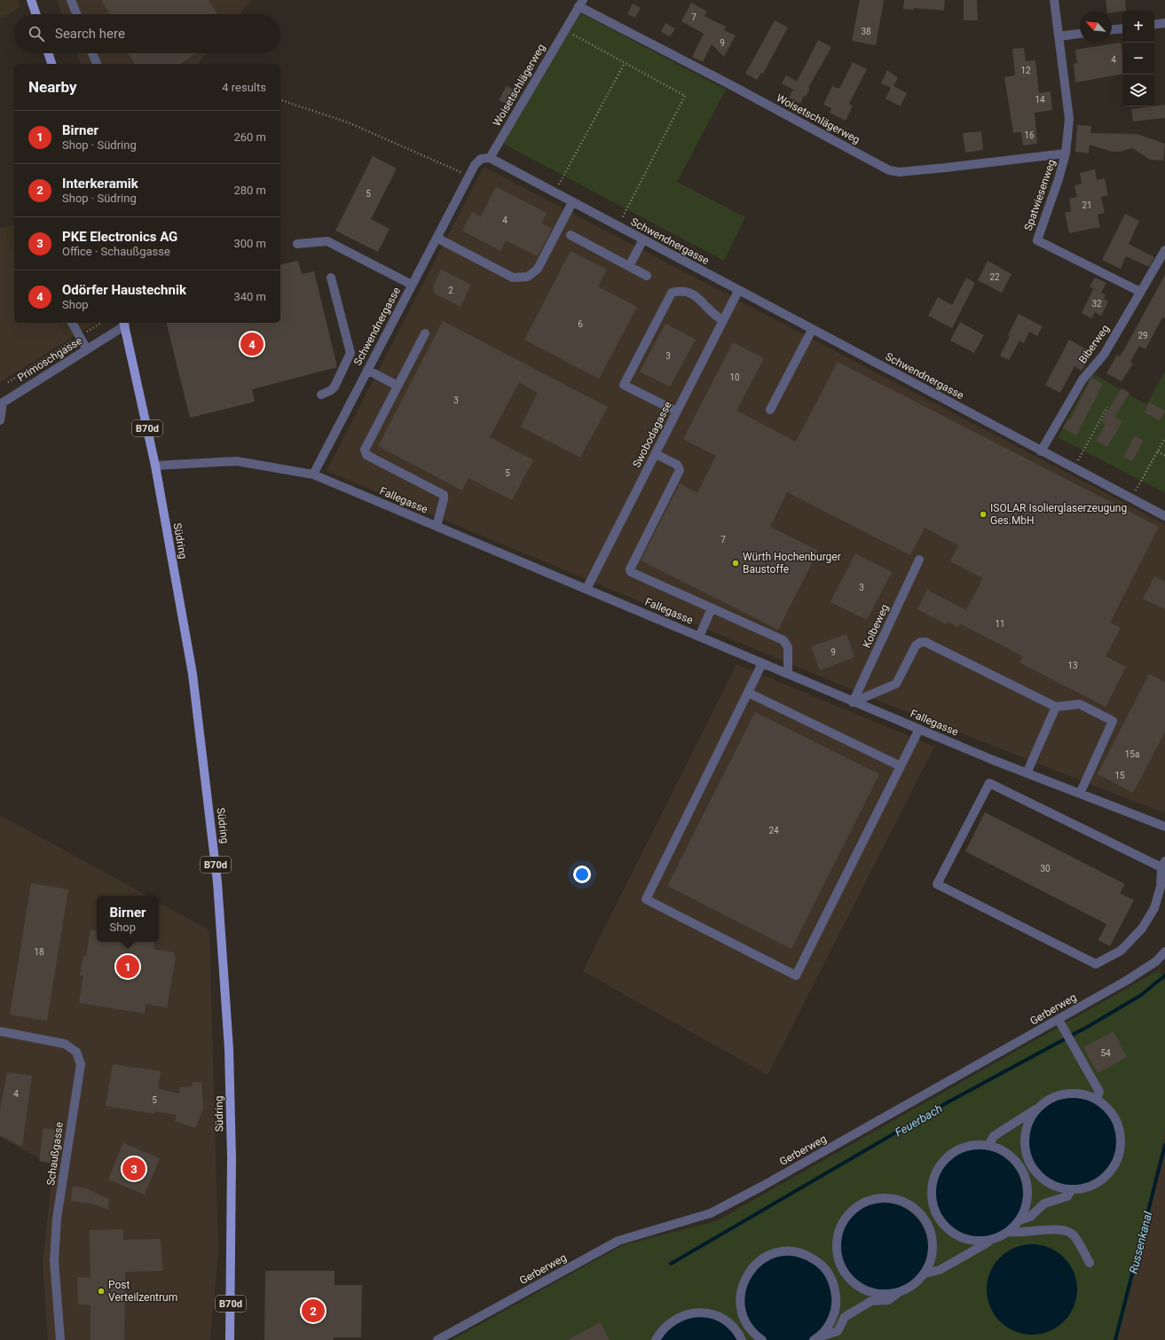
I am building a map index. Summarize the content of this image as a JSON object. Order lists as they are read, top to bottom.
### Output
{
  "streets": {
    "main road": ["B70d", "Südring"],
    "street": [
      "Woisetschlägerweg",
      "Spatwiesenweg",
      "Schwendnergasse",
      "Biberweg",
      "Primoschgasse",
      "Swobodagasse",
      "Fallegasse",
      "Kolbeweg",
      "Gerberweg",
      "Schaußgasse"
    ]
  },
  "crossings": [
    ["Woisetschlägerweg", "Spatwiesenweg"],
    ["Woisetschlägerweg", "Schwendnergasse"],
    ["Spatwiesenweg", "Biberweg"],
    ["Schwendnergasse", "Biberweg"],
    ["Schwendnergasse", "Swobodagasse"],
    ["Schwendnergasse", "Fallegasse"],
    ["Primoschgasse", "Südring"],
    ["Swobodagasse", "Fallegasse"],
    ["Fallegasse", "Südring"],
    ["Fallegasse", "Kolbeweg"]
  ],
  "water": ["Feuerbach", "Russenkanal"],
  "places": ["ISOLAR Isolierglaserzeugung Ges.MbH", "Würth Hochenburger Baustoffe", "Post Verteilzentrum"],
  "house_numbers": [
    "7",
    "38",
    "9",
    "4",
    "12",
    "14",
    "16",
    "5",
    "21",
    "4",
    "22",
    "2",
    "32",
    "6",
    "29",
    "3",
    "10",
    "3",
    "5",
    "7",
    "3",
    "11",
    "9",
    "13",
    "15a",
    "15",
    "24",
    "30",
    "18",
    "54",
    "4",
    "5"
  ],
  "north": "top left",
  "page": {
    "map_buttons": ["+", "−"],
    "search": "Search here",
    "heading": ["Nearby", "4 results"],
    "list": [
      {
        "mark": "1",
        "name": "Birner",
        "note": "Shop · Südring",
        "value": "260 m"
      },
      {
        "mark": "2",
        "name": "Interkeramik",
        "note": "Shop · Südring",
        "value": "280 m"
      },
      {
        "mark": "3",
        "name": "PKE Electronics AG",
        "note": "Office · Schaußgasse",
        "value": "300 m"
      },
      {
        "mark": "4",
        "name": "Odörfer Haustechnik",
        "note": "Shop",
        "value": "340 m"
      }
    ],
    "pins": [
      "4",
      "1",
      "3",
      "2"
    ],
    "popup": ["Birner", "Shop"]
  }
}
